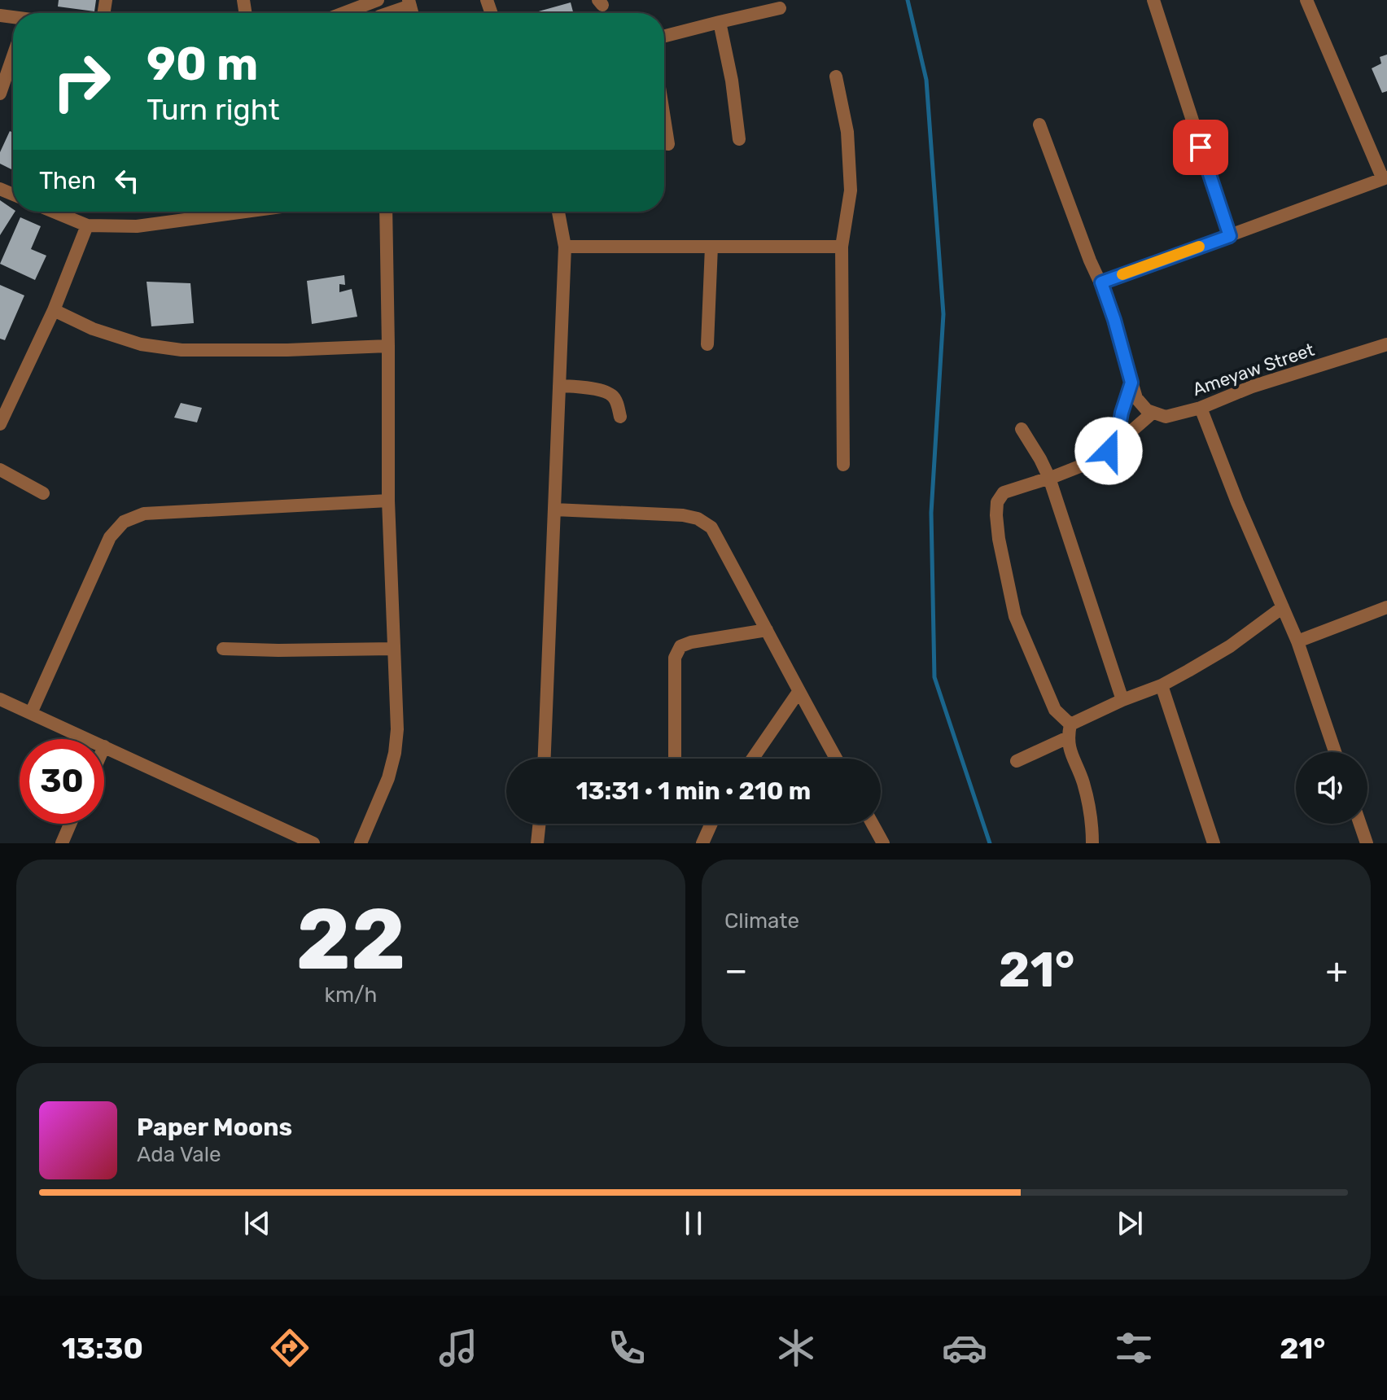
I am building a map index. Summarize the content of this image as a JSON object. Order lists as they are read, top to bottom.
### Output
{
  "streets": {
    "street": ["Ameyaw Street"]
  },
  "page": {
    "turn": ["90 m", "Turn right"],
    "then": "Then",
    "limit": "30",
    "trip": "13:31 · 1 min · 210 m",
    "tile": [
      ["22", "km/h"],
      "Climate"
    ],
    "heat": ["−", "21°", "+"],
    "song": ["Paper Moons", "Ada Vale"],
    "tabs": ["13:30", "21°"]
  }
}
